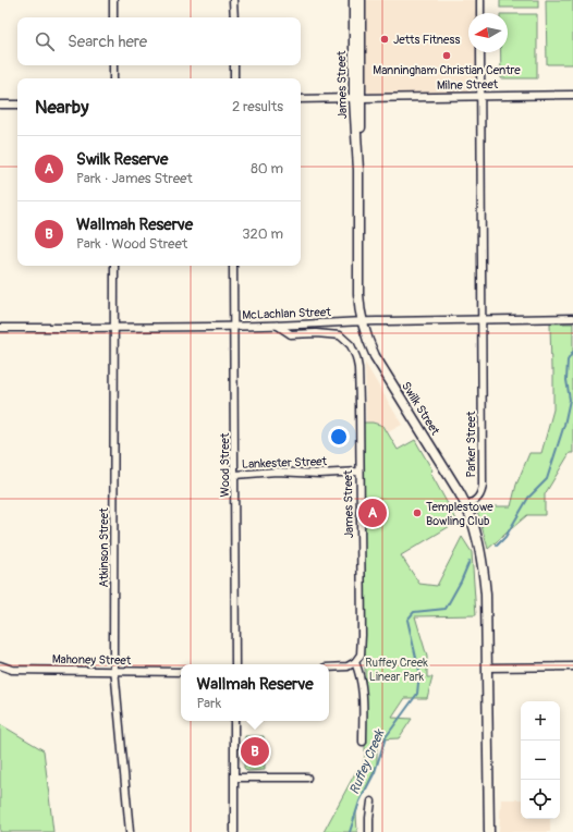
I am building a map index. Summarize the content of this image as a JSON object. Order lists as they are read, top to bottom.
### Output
{
  "streets": {
    "main road": ["James Street", "Swilk Street"],
    "street": [
      "Milne Street",
      "McLachlan Street",
      "Parker Street",
      "Lankester Street",
      "Wood Street",
      "Atkinson Street",
      "Mahoney Street"
    ]
  },
  "crossings": [
    ["James Street", "Milne Street"],
    ["James Street", "McLachlan Street"],
    ["James Street", "Swilk Street"],
    ["James Street", "Lankester Street"],
    ["Milne Street", "Parker Street"],
    ["McLachlan Street", "Swilk Street"],
    ["McLachlan Street", "Parker Street"],
    ["McLachlan Street", "Wood Street"],
    ["McLachlan Street", "Atkinson Street"],
    ["Swilk Street", "Parker Street"],
    ["Lankester Street", "Wood Street"],
    ["Atkinson Street", "Mahoney Street"]
  ],
  "water": ["Ruffey Creek"],
  "parks": ["Ruffey Creek Linear Park"],
  "places": ["Jetts Fitness", "Manningham Christian Centre", "Templestowe Bowling Club"],
  "north": "left",
  "page": {
    "search": "Search here",
    "heading": ["Nearby", "2 results"],
    "list": [
      {
        "mark": "A",
        "name": "Swilk Reserve",
        "note": "Park · James Street",
        "value": "80 m"
      },
      {
        "mark": "B",
        "name": "Wallmah Reserve",
        "note": "Park · Wood Street",
        "value": "320 m"
      }
    ],
    "pins": ["A", "B"],
    "popup": ["Wallmah Reserve", "Park"],
    "map_buttons": ["+", "−"]
  }
}
